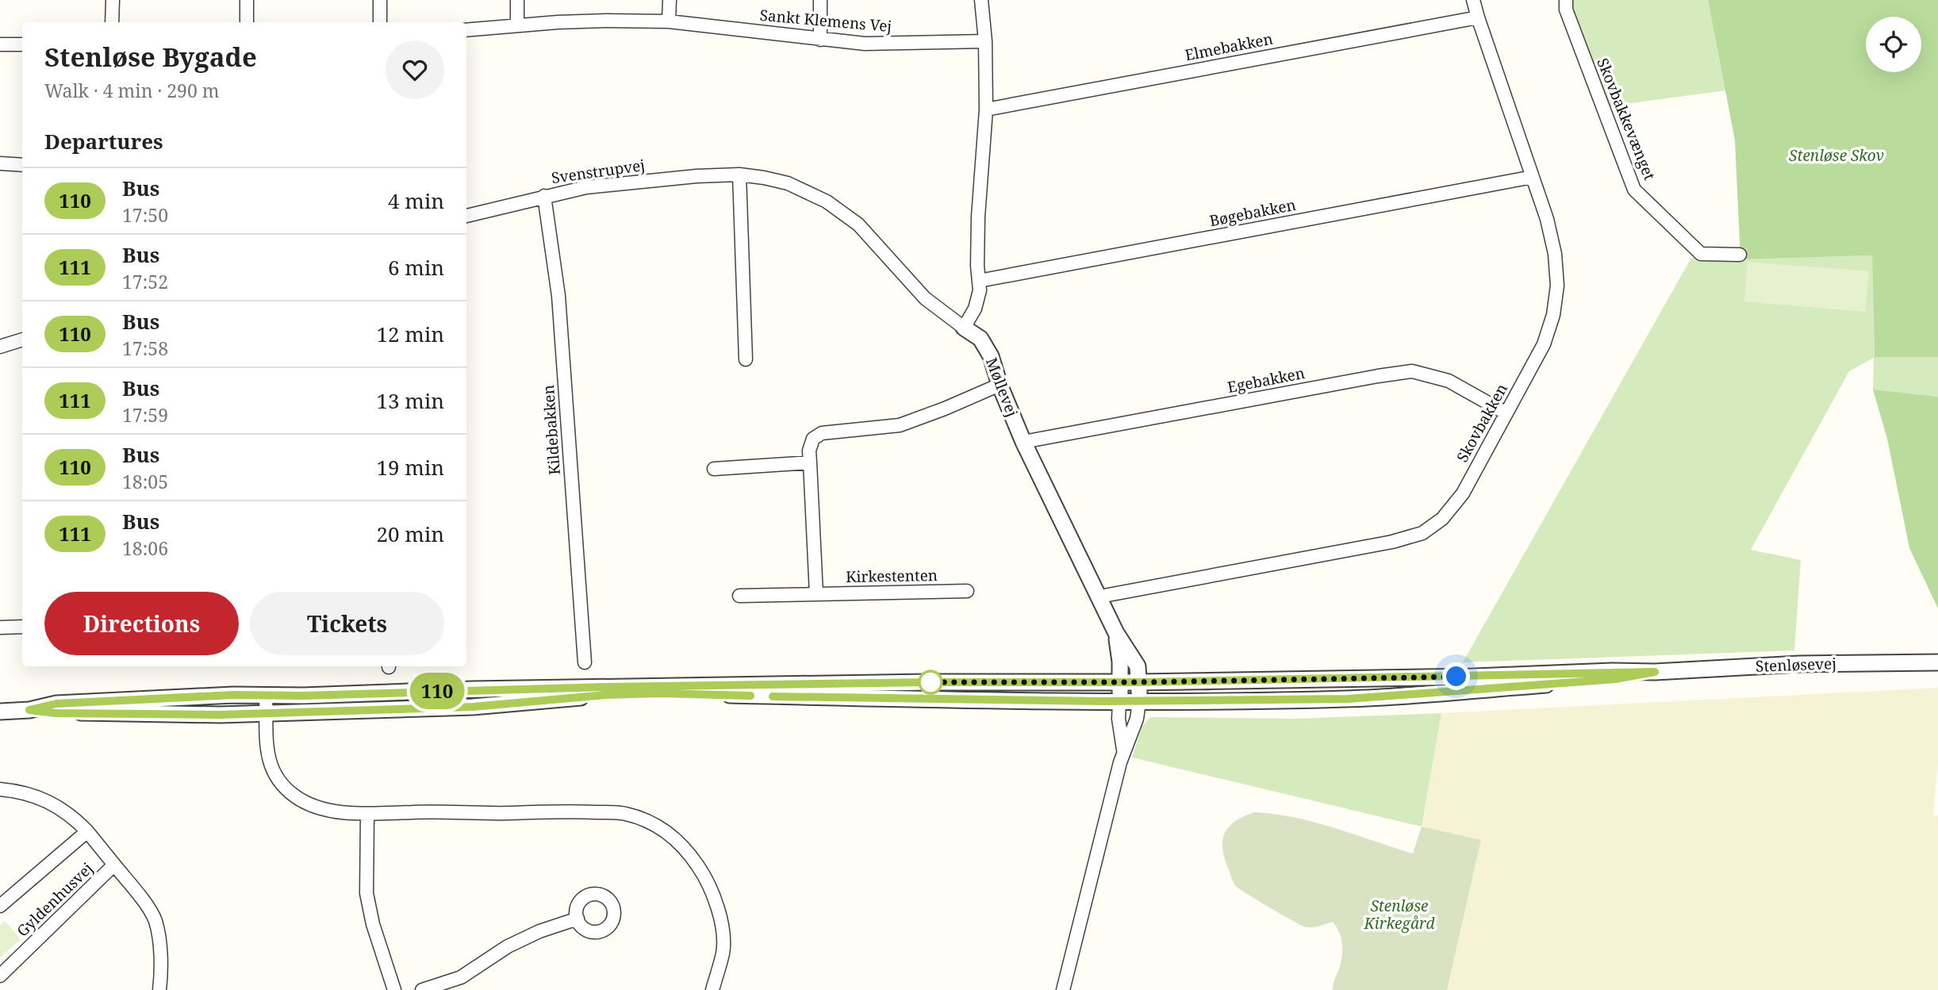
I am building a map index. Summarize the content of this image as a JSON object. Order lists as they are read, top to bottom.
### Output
{
  "streets": {
    "street": [
      "Sankt Klemens Vej",
      "Elmebakken",
      "Skovbakkevænget",
      "Svenstrupvej",
      "Bøgebakken",
      "Egebakken",
      "Møllevej",
      "Skovbakken",
      "Kildebakken",
      "Kirkestenten",
      "Stenløsevej",
      "Gyldenhusvej"
    ]
  },
  "crossings": [
    ["Elmebakken", "Skovbakken"],
    ["Svenstrupvej", "Møllevej"],
    ["Svenstrupvej", "Kildebakken"],
    ["Bøgebakken", "Skovbakken"],
    ["Egebakken", "Møllevej"],
    ["Egebakken", "Skovbakken"],
    ["Møllevej", "Skovbakken"],
    ["Møllevej", "Stenløsevej"]
  ],
  "parks": ["Stenløse Skov", "Stenløse Kirkegård"],
  "lines": ["bus line 110"],
  "page": {
    "on_map": "110",
    "heading": [
      ["Stenløse Bygade", "Walk · 4 min · 290 m"],
      "Departures"
    ],
    "list": [
      {
        "mark": "110",
        "name": "Bus",
        "note": "17:50",
        "value": "4 min"
      },
      {
        "mark": "111",
        "name": "Bus",
        "note": "17:52",
        "value": "6 min"
      },
      {
        "mark": "110",
        "name": "Bus",
        "note": "17:58",
        "value": "12 min"
      },
      {
        "mark": "111",
        "name": "Bus",
        "note": "17:59",
        "value": "13 min"
      },
      {
        "mark": "110",
        "name": "Bus",
        "note": "18:05",
        "value": "19 min"
      },
      {
        "mark": "111",
        "name": "Bus",
        "note": "18:06",
        "value": "20 min"
      }
    ],
    "buttons": ["Directions", "Tickets"]
  }
}
